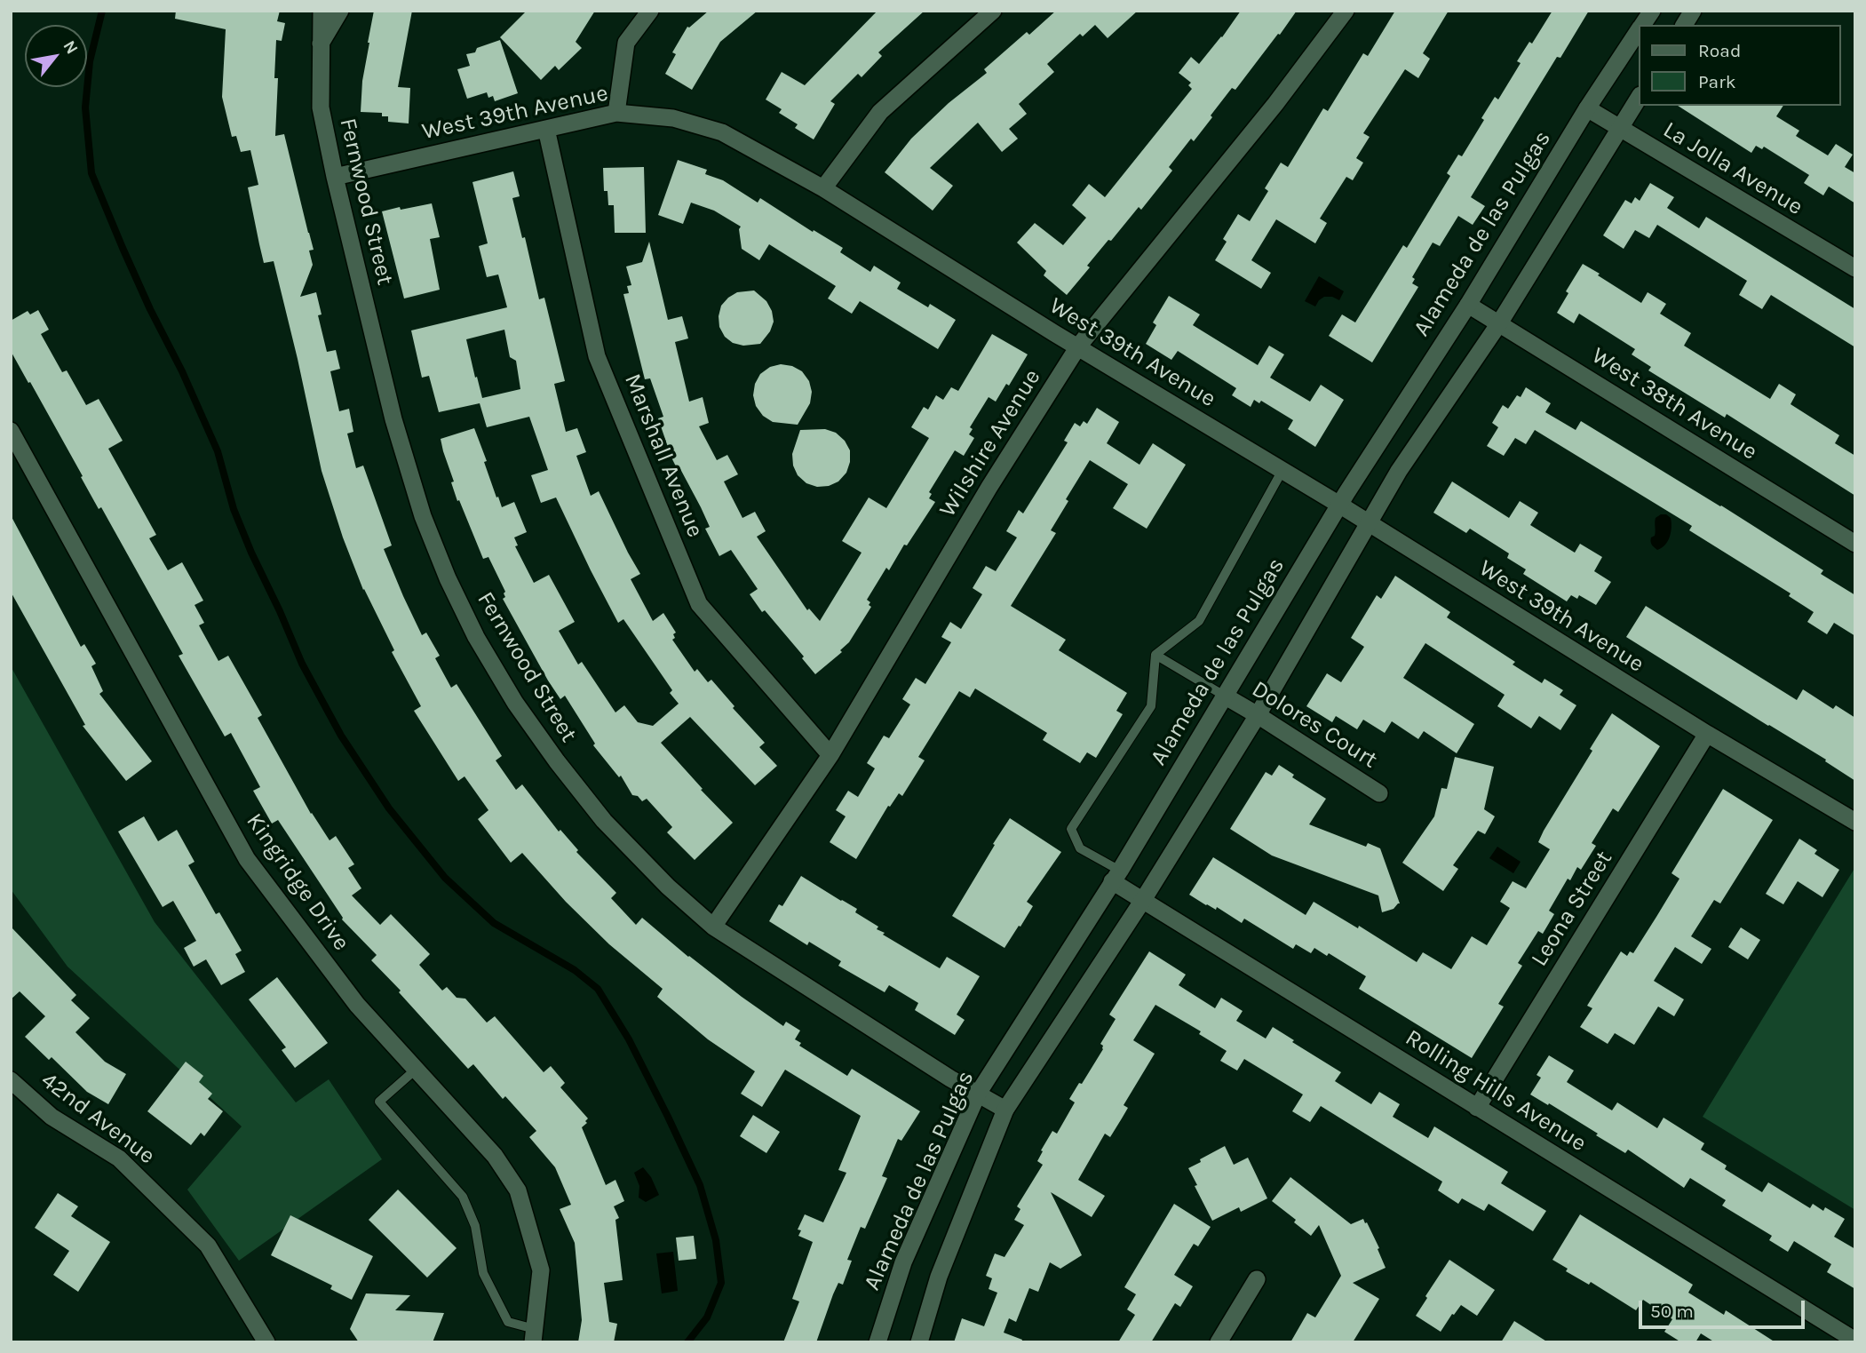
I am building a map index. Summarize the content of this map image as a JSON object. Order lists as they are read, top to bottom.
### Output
{
  "streets": {
    "street": [
      "West 39th Avenue",
      "La Jolla Avenue",
      "Fernwood Street",
      "Alameda de las Pulgas",
      "West 38th Avenue",
      "Wilshire Avenue",
      "Marshall Avenue",
      "Dolores Court",
      "Kingridge Drive",
      "Leona Street",
      "Rolling Hills Avenue",
      "42nd Avenue"
    ]
  },
  "crossings": [
    ["West 39th Avenue", "Fernwood Street"],
    ["West 39th Avenue", "Alameda de las Pulgas"],
    ["West 39th Avenue", "Wilshire Avenue"],
    ["West 39th Avenue", "Marshall Avenue"],
    ["West 39th Avenue", "Leona Street"],
    ["La Jolla Avenue", "Alameda de las Pulgas"],
    ["Fernwood Street", "Alameda de las Pulgas"],
    ["Fernwood Street", "Wilshire Avenue"],
    ["Alameda de las Pulgas", "West 38th Avenue"],
    ["Alameda de las Pulgas", "Dolores Court"],
    ["Alameda de las Pulgas", "Rolling Hills Avenue"],
    ["Wilshire Avenue", "Marshall Avenue"],
    ["Leona Street", "Rolling Hills Avenue"]
  ],
  "legend": ["Road", "Park"],
  "scale_bar": "50 m",
  "north": "top right"
}
